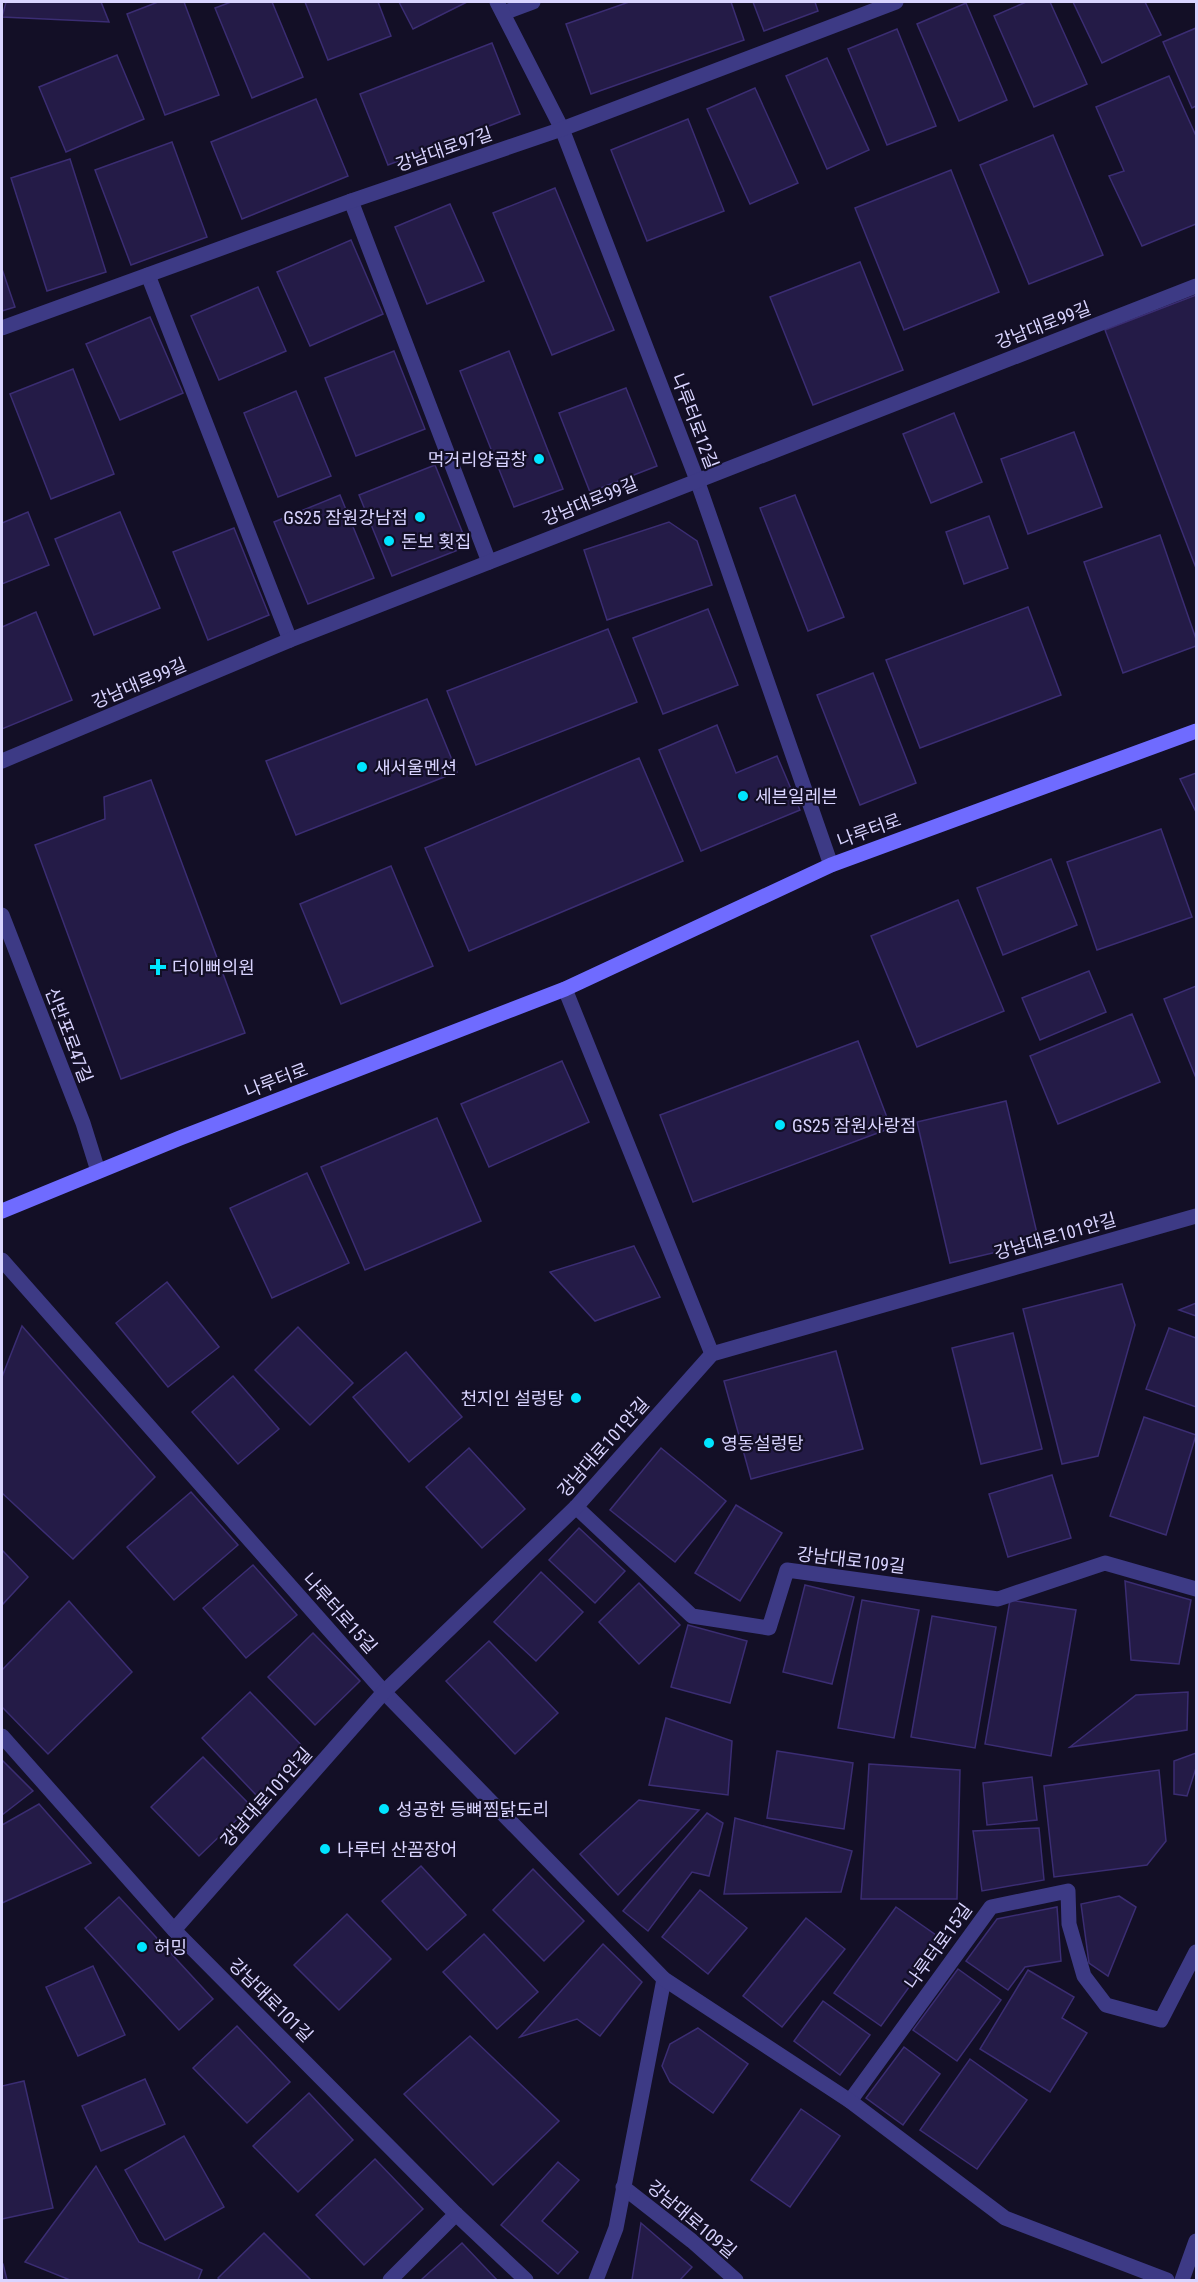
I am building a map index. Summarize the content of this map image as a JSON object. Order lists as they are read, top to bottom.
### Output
{
  "streets": {
    "main road": ["나루터로"],
    "street": [
      "강남대로97길",
      "강남대로99길",
      "나루터로12길",
      "신반포로47길",
      "강남대로101안길",
      "강남대로109길",
      "나루터로15길",
      "강남대로101길"
    ]
  },
  "crossings": [
    ["강남대로97길", "나루터로12길"],
    ["강남대로99길", "나루터로12길"],
    ["나루터로12길", "나루터로"],
    ["나루터로", "신반포로47길"],
    ["강남대로101안길", "강남대로109길"],
    ["강남대로101안길", "나루터로15길"],
    ["강남대로101안길", "강남대로101길"]
  ],
  "places": {
    "other": [
      "먹거리양곱창",
      "GS25 잠원강남점",
      "돈보 횟집",
      "새서울멘션",
      "세븐일레븐",
      "GS25 잠원사랑점",
      "천지인 설렁탕",
      "영동설렁탕",
      "성공한 등뼈찜닭도리",
      "나루터 산꼼장어",
      "허밍"
    ],
    "health": ["더이뻐의원"]
  }
}
